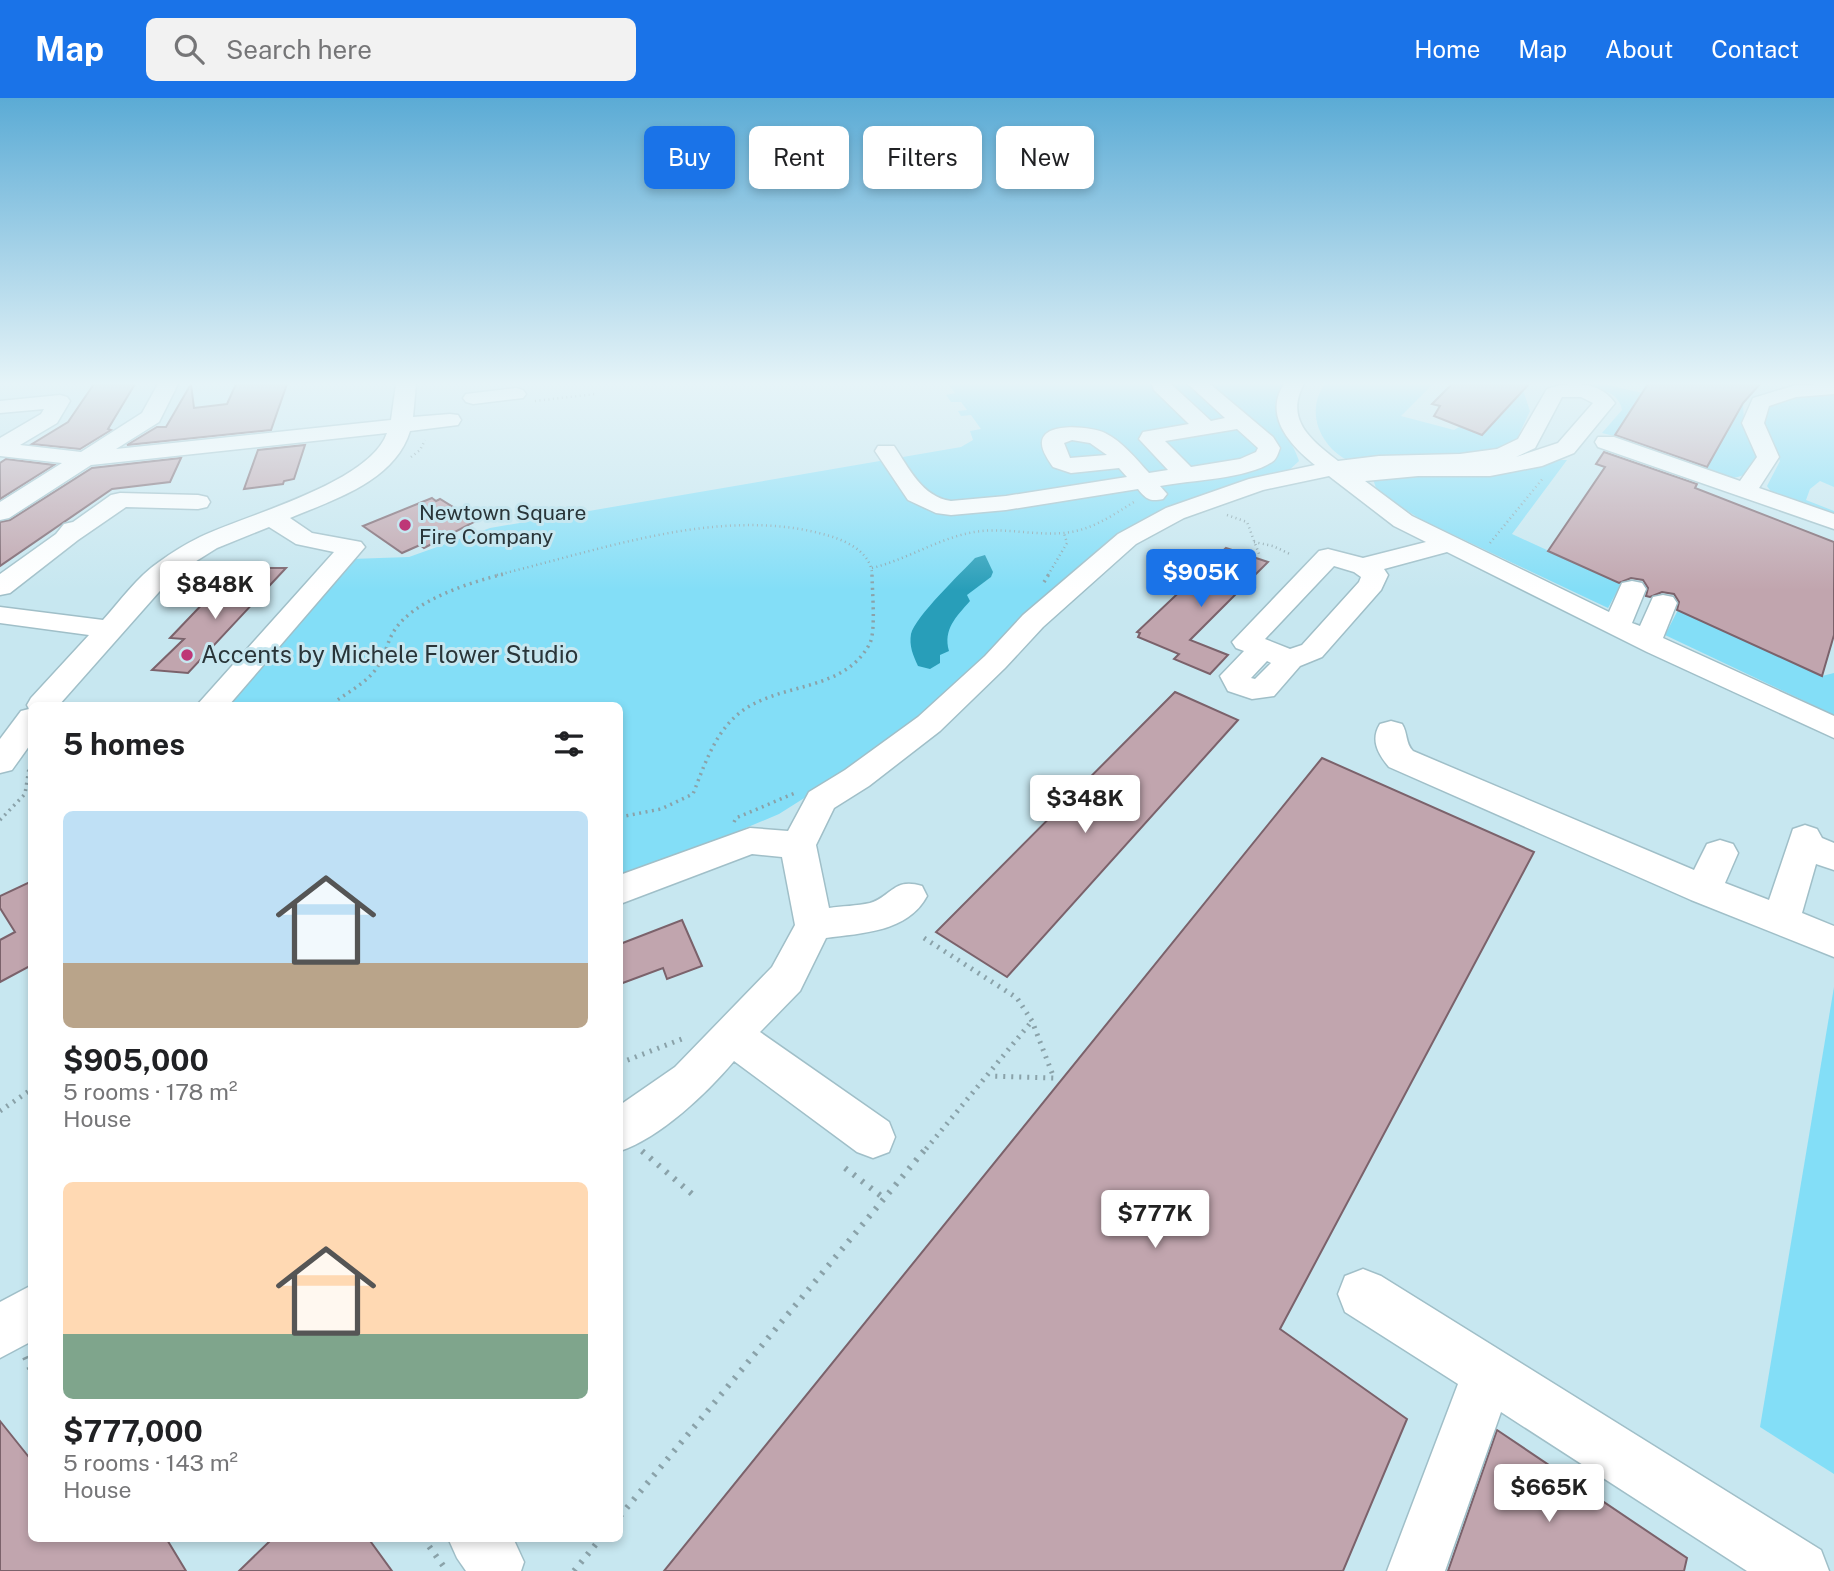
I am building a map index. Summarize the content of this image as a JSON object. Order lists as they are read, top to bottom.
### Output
{
  "places": ["Newtown Square Fire Company", "Accents by Michele Flower Studio"],
  "page": {
    "header": "Map",
    "search": "Search here",
    "nav": [
      "Home",
      "Map",
      "About",
      "Contact"
    ],
    "chip": [
      "Buy",
      "Rent",
      "Filters",
      "New"
    ],
    "price": [
      "$905K",
      "$848K",
      "$348K",
      "$777K",
      "$665K"
    ],
    "heading": "5 homes",
    "list": [
      {
        "name": "$905,000",
        "note": "5 rooms · 178 m² · House"
      },
      {
        "name": "$777,000",
        "note": "5 rooms · 143 m² · House"
      }
    ]
  }
}
